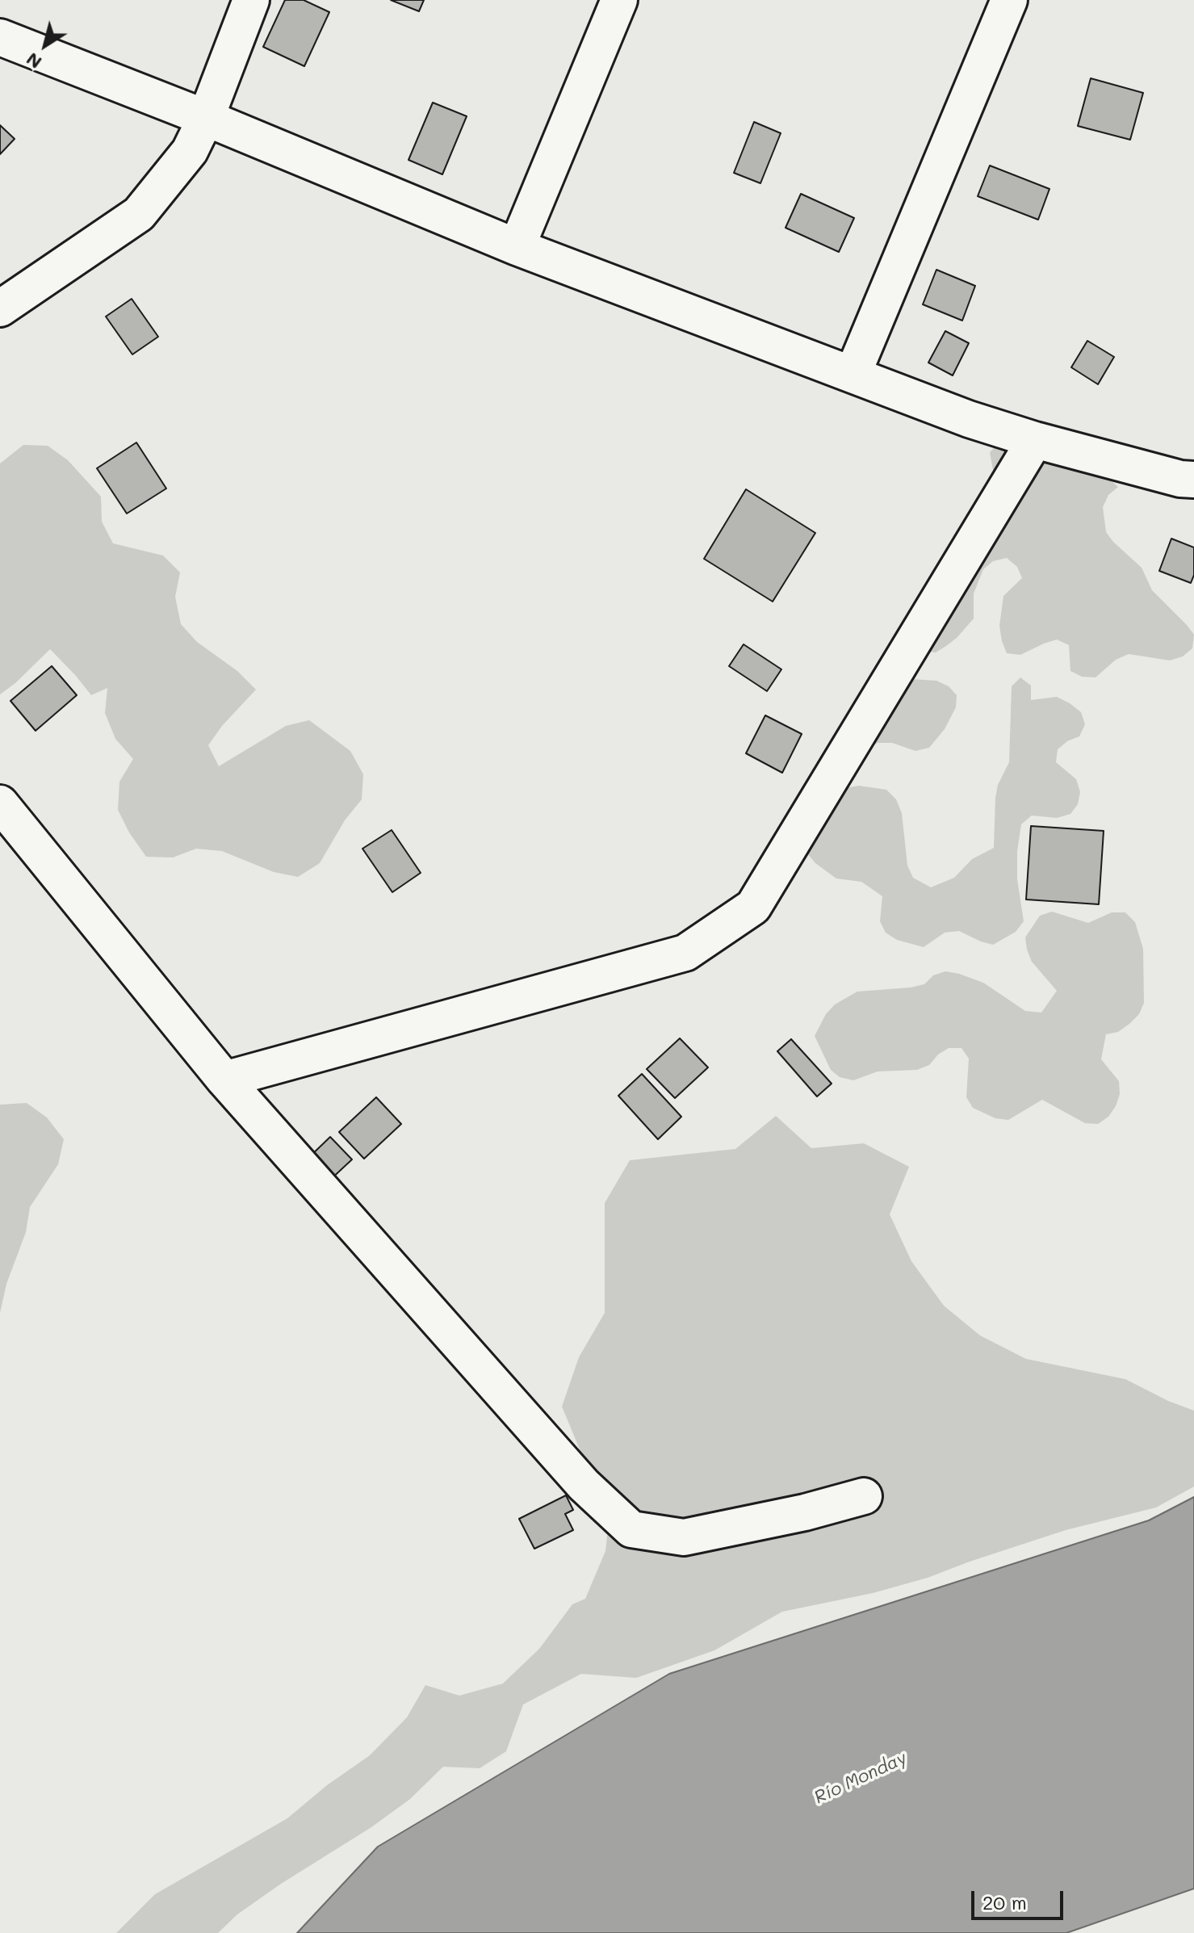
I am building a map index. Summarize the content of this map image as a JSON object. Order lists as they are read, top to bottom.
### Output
{
  "water": ["Río Monday"],
  "scale_bar": "20 m",
  "north": "bottom left"
}
